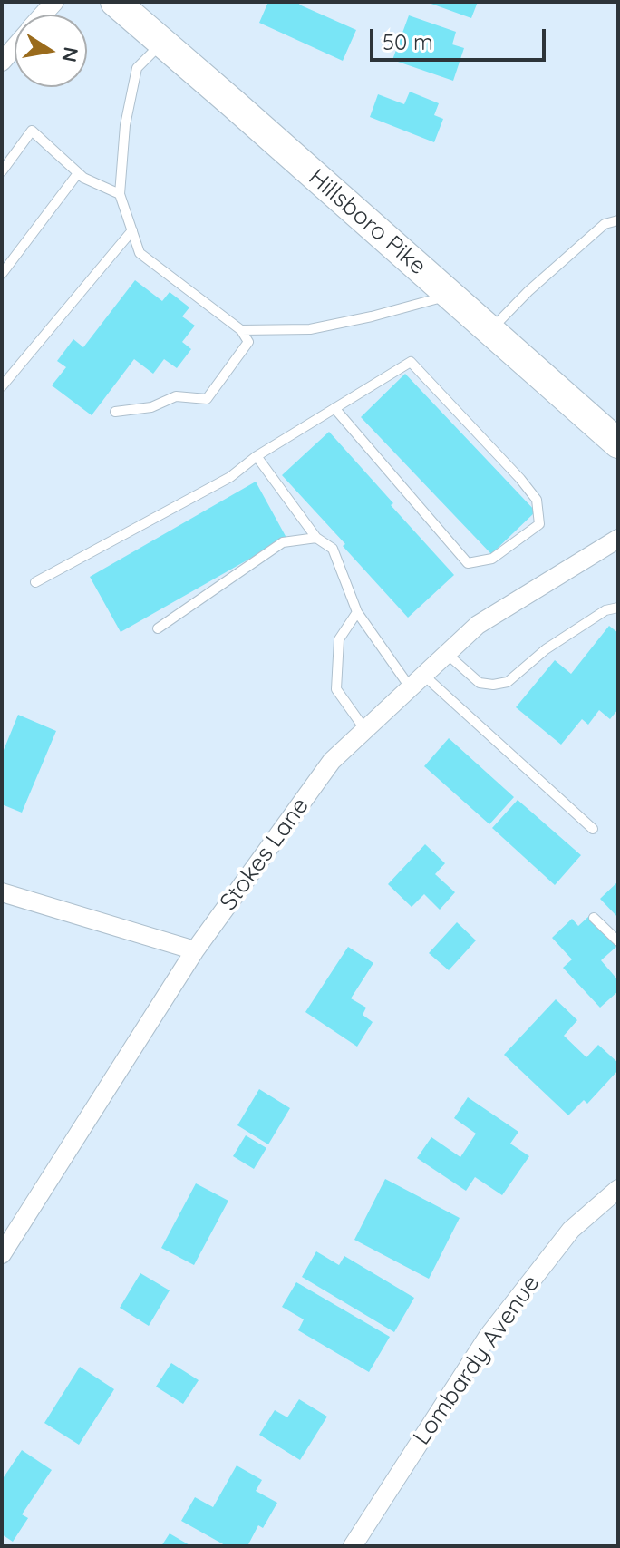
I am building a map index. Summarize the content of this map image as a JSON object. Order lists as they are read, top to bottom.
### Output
{
  "streets": {
    "main road": ["Hillsboro Pike"],
    "street": ["Stokes Lane", "Lombardy Avenue"]
  },
  "scale_bar": "50 m",
  "north": "right"
}
